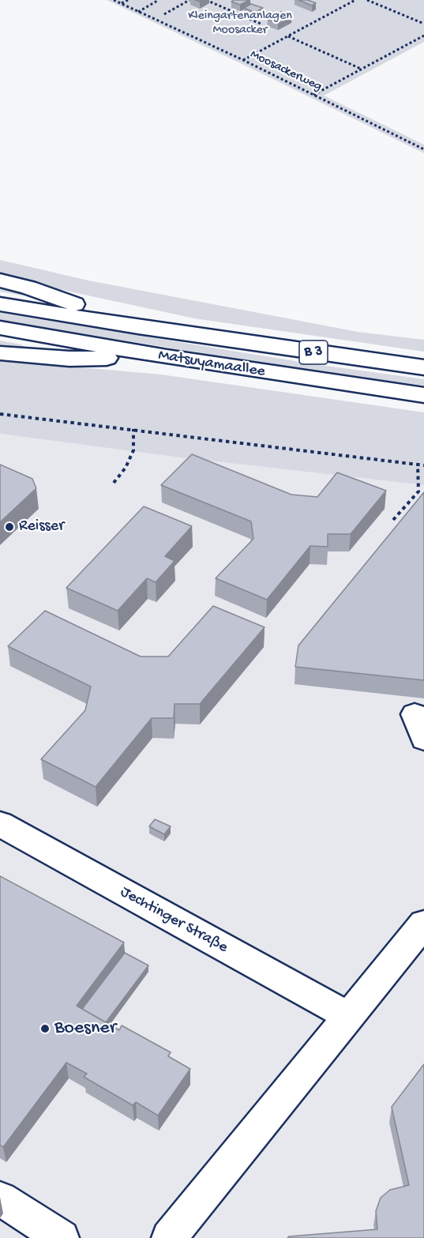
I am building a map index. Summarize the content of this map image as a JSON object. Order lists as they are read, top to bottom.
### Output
{
  "streets": {
    "main road": ["B 3", "Matsuyamaallee", "Jechtinger Straße"],
    "path": ["Moosackerweg"]
  },
  "parks": ["Kleingartenanlagen Moosacker"],
  "places": ["Reisser", "Boesner"]
}
